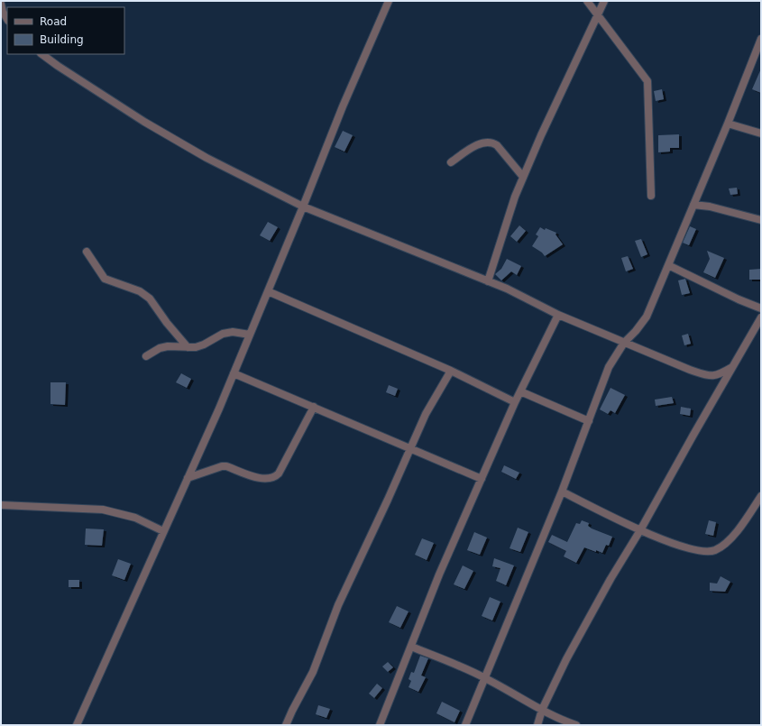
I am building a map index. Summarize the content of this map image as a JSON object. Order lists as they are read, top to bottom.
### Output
{
  "legend": ["Road", "Building"]
}
